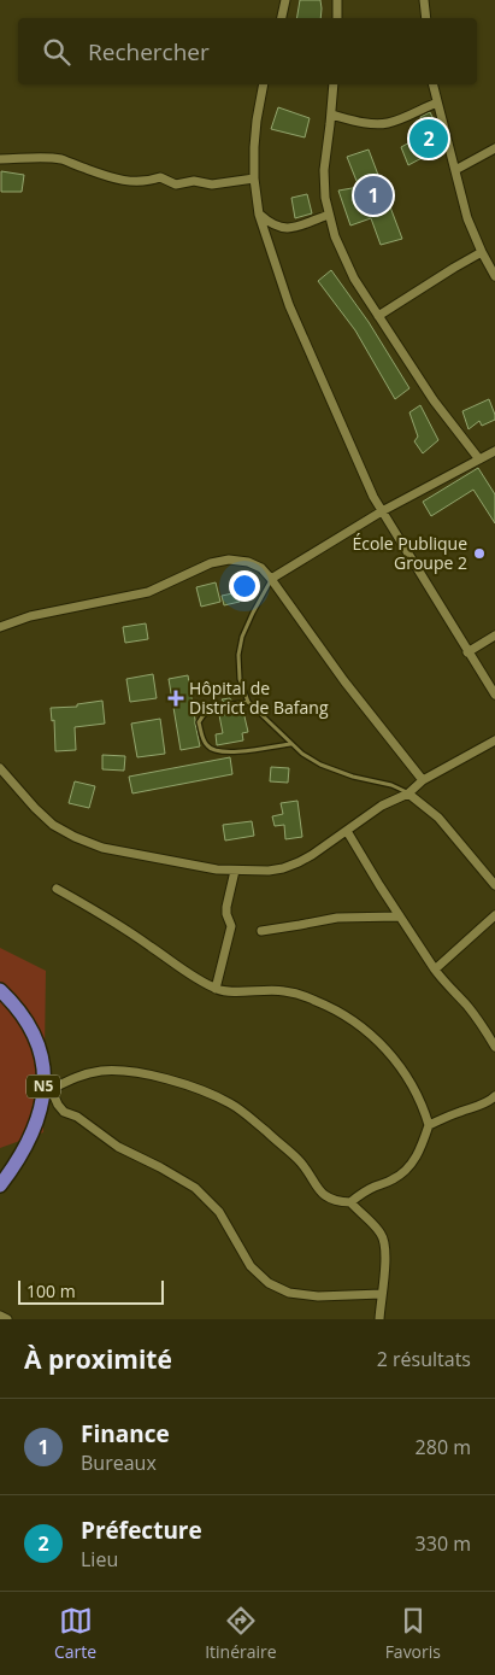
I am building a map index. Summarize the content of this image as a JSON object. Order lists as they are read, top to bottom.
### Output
{
  "streets": {
    "highway": ["N5"]
  },
  "places": {
    "other": ["École Publique Groupe 2"],
    "health": ["Hôpital de District de Bafang"]
  },
  "scale_bar": "100 m",
  "page": {
    "search": "Rechercher",
    "pins": ["2", "1"],
    "scale": "100 m",
    "heading": ["À proximité", "2 résultats"],
    "list": [
      {
        "mark": "1",
        "name": "Finance",
        "note": "Bureaux",
        "value": "280 m"
      },
      {
        "mark": "2",
        "name": "Préfecture",
        "note": "Lieu",
        "value": "330 m"
      }
    ],
    "nav": ["Carte", "Itinéraire", "Favoris"]
  }
}
